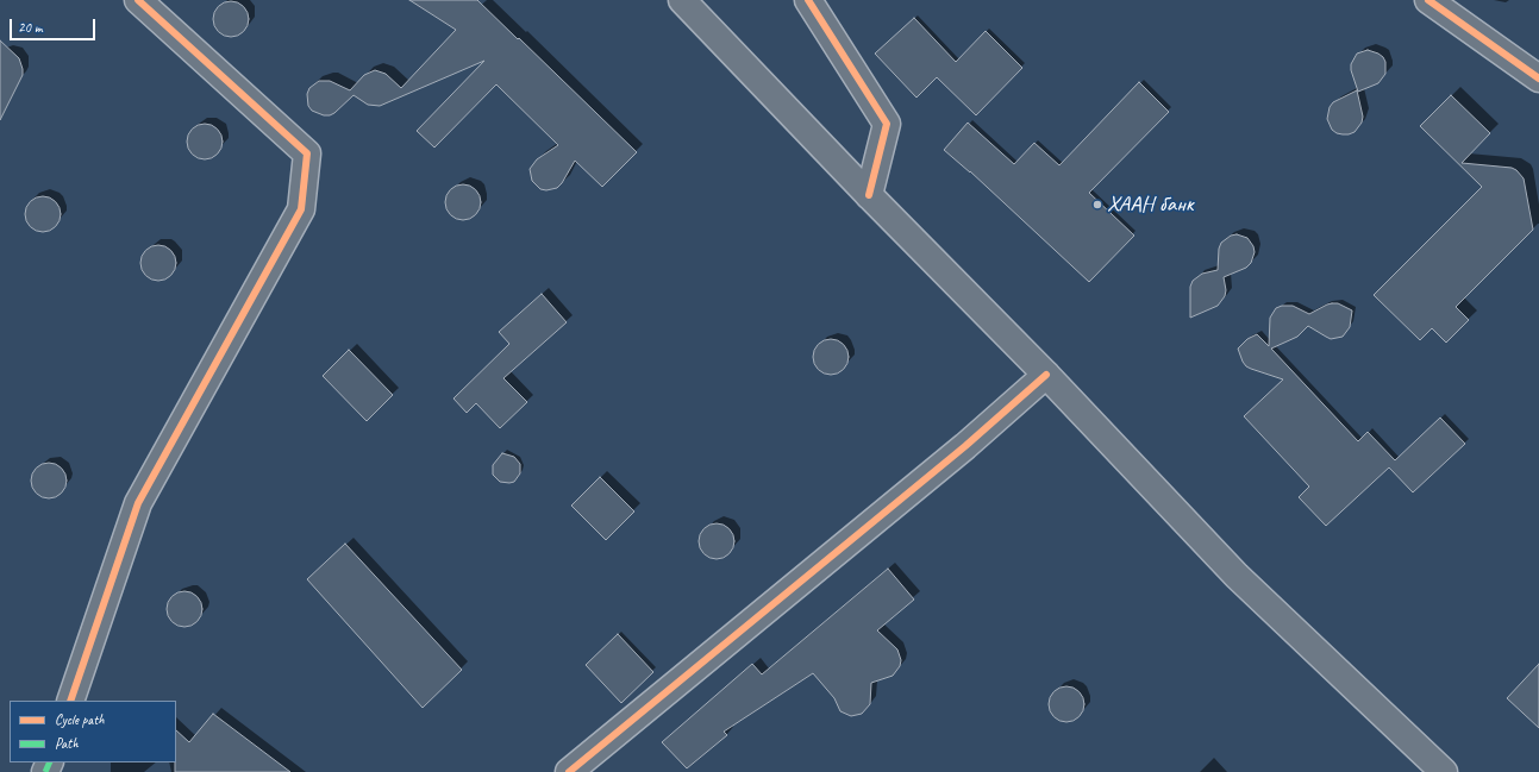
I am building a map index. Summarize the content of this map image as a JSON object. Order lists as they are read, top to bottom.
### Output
{
  "places": ["ХААН банк"],
  "legend": ["Cycle path", "Path"],
  "scale_bar": "20 m"
}
